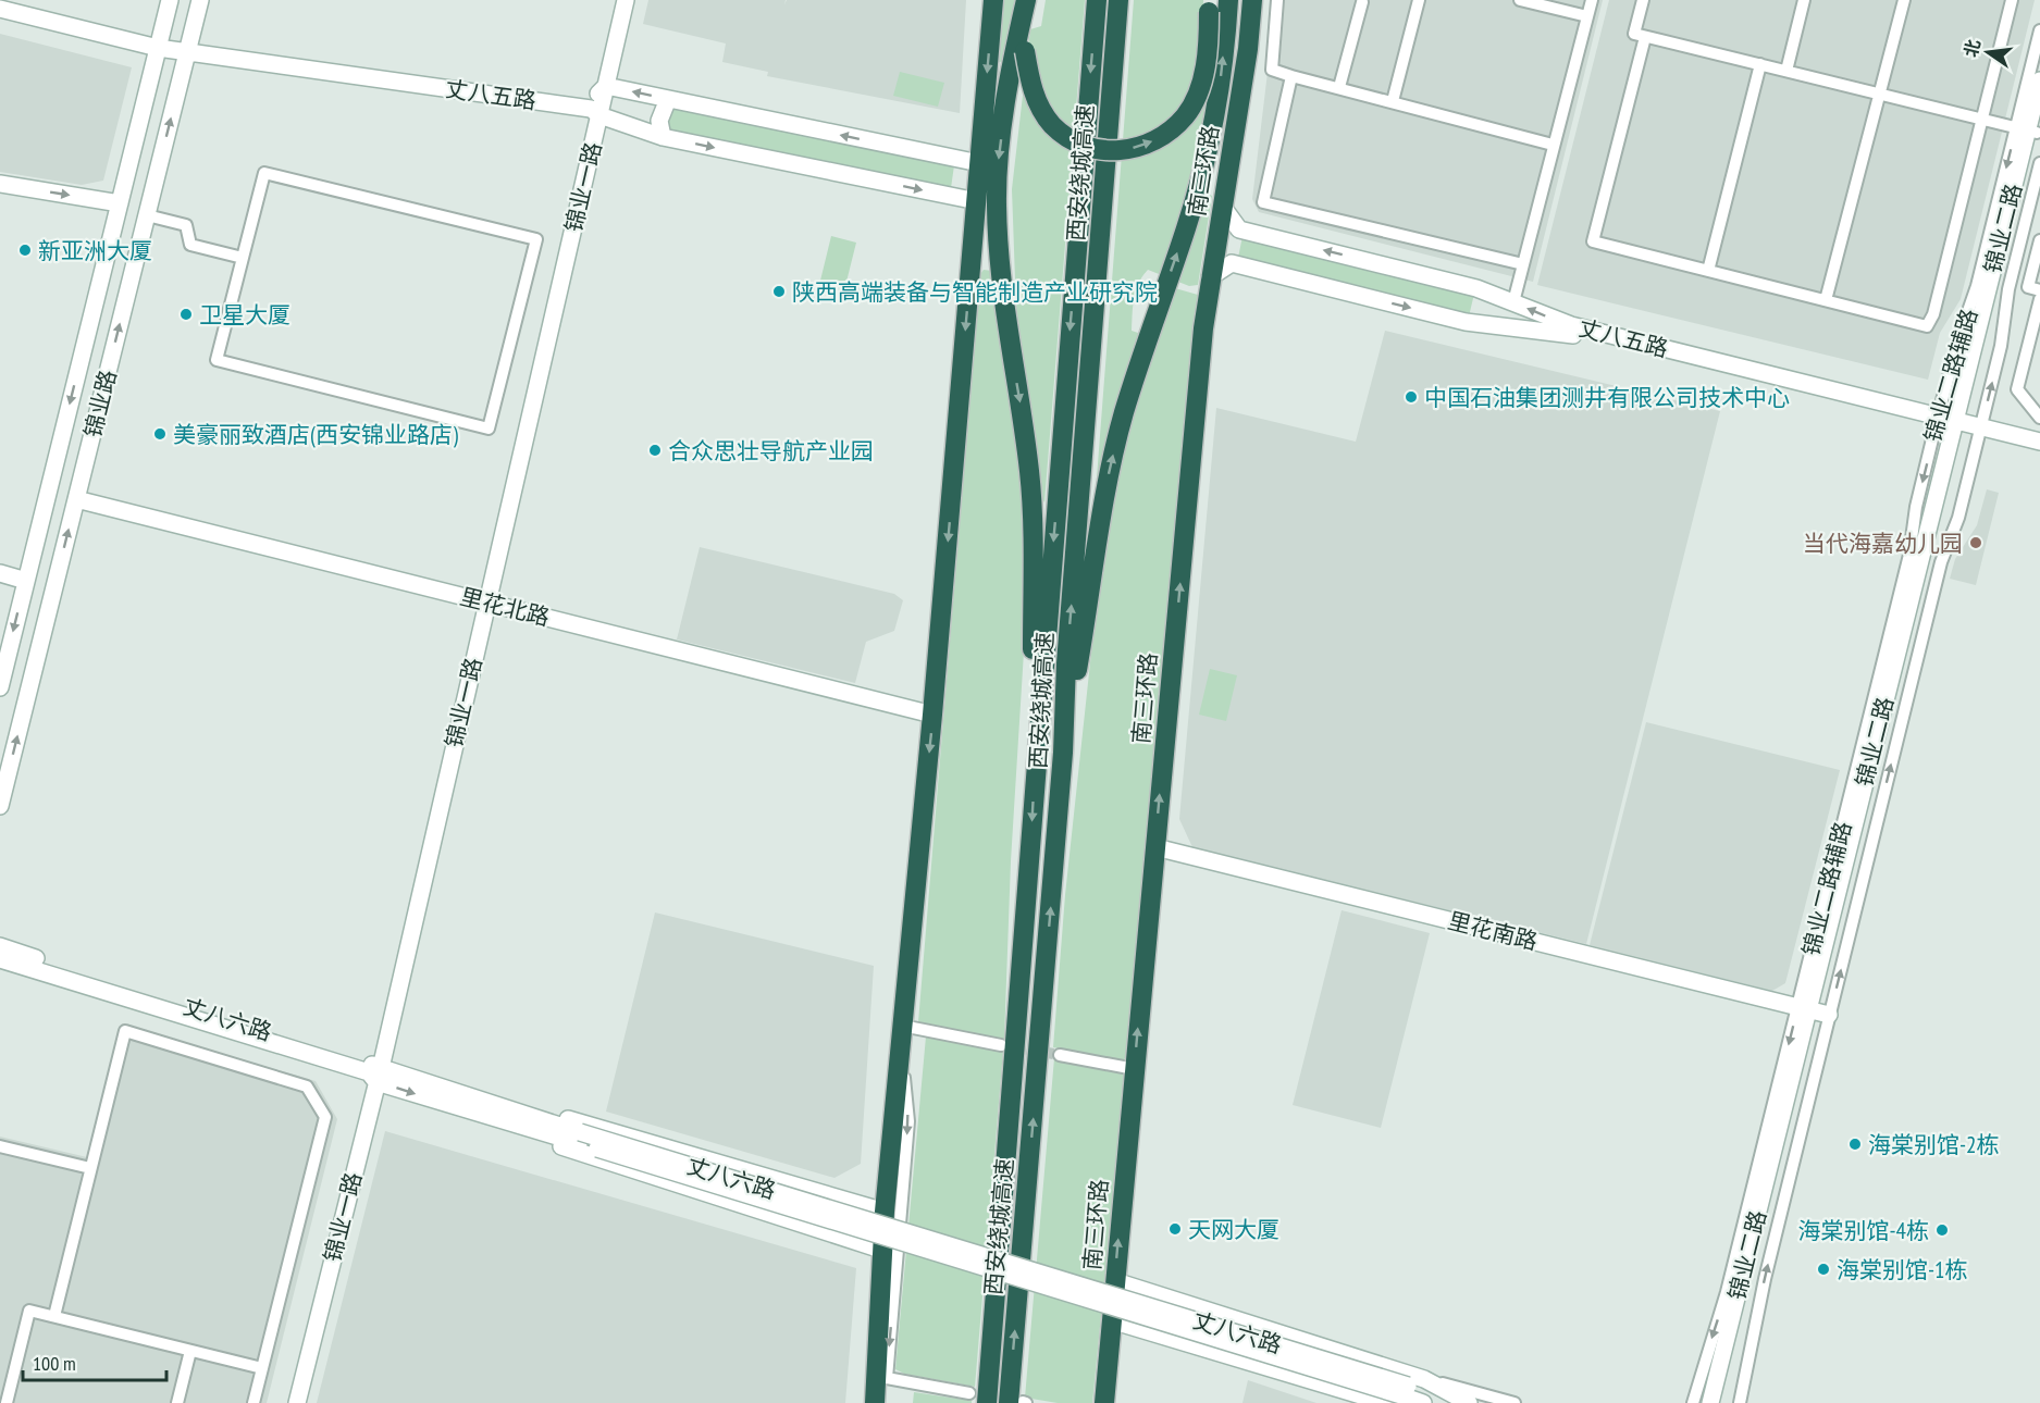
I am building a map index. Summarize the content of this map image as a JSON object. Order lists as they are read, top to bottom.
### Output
{
  "streets": {
    "highway": ["南三环路", "西安绕城高速"],
    "main road": [
      "丈八五路",
      "锦业一路",
      "锦业二路",
      "锦业路",
      "里花北路",
      "里花南路",
      "丈八六路"
    ],
    "street": ["锦业二路辅路"]
  },
  "crossings": [
    ["丈八五路", "南三环路"],
    ["丈八五路", "锦业一路"],
    ["丈八五路", "锦业二路"],
    ["丈八五路", "锦业二路辅路"],
    ["丈八五路", "锦业路"],
    ["南三环路", "里花南路"],
    ["锦业一路", "里花北路"],
    ["锦业一路", "丈八六路"],
    ["锦业二路", "锦业二路辅路"],
    ["锦业二路", "里花南路"],
    ["锦业二路辅路", "里花南路"],
    ["锦业路", "里花北路"]
  ],
  "places": [
    "新亚洲大厦",
    "陕西高端装备与智能制造产业研究院",
    "卫星大厦",
    "中国石油集团测井有限公司技术中心",
    "美豪丽致酒店(西安锦业路店)",
    "合众思壮导航产业园",
    "当代海嘉幼儿园",
    "海棠别馆-2栋",
    "天网大厦",
    "海棠别馆-4栋",
    "海棠别馆-1栋"
  ],
  "scale_bar": "100 m",
  "north": "left"
}
